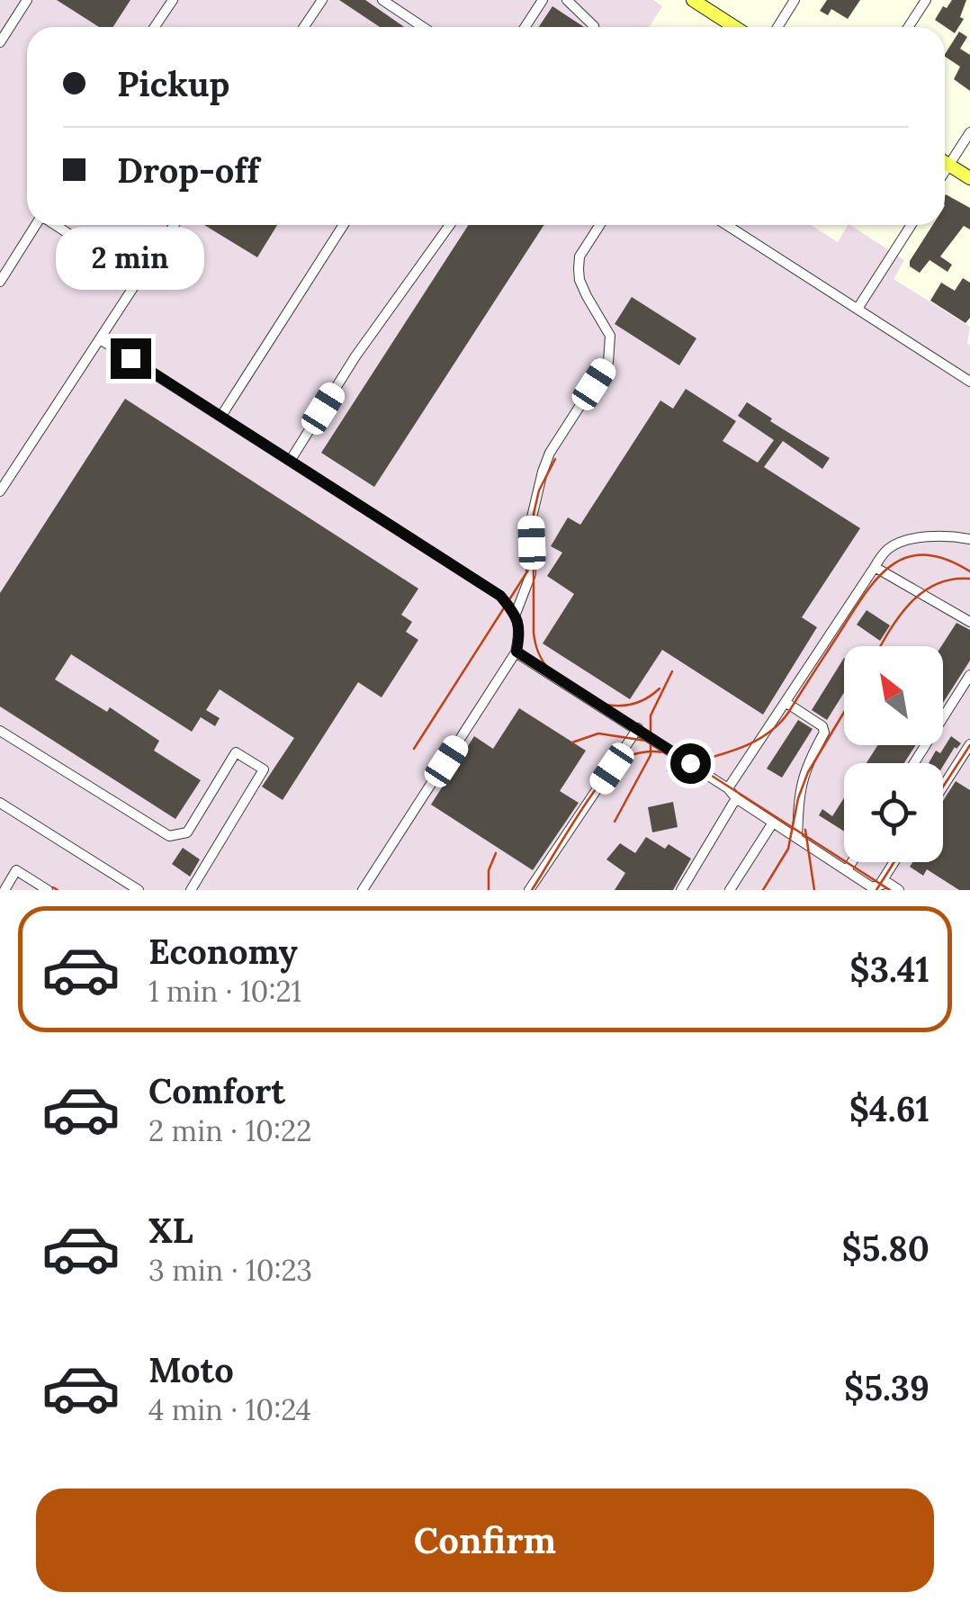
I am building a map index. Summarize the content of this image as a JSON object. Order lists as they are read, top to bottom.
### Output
{
  "north": "top left",
  "page": {
    "banner": ["Pickup", "Drop-off"],
    "bubble": "2 min",
    "list": [
      {
        "name": "Economy",
        "note": "1 min · 10:21",
        "value": "$3.41"
      },
      {
        "name": "Comfort",
        "note": "2 min · 10:22",
        "value": "$4.61"
      },
      {
        "name": "XL",
        "note": "3 min · 10:23",
        "value": "$5.80"
      },
      {
        "name": "Moto",
        "note": "4 min · 10:24",
        "value": "$5.39"
      }
    ],
    "buttons": "Confirm"
  }
}
